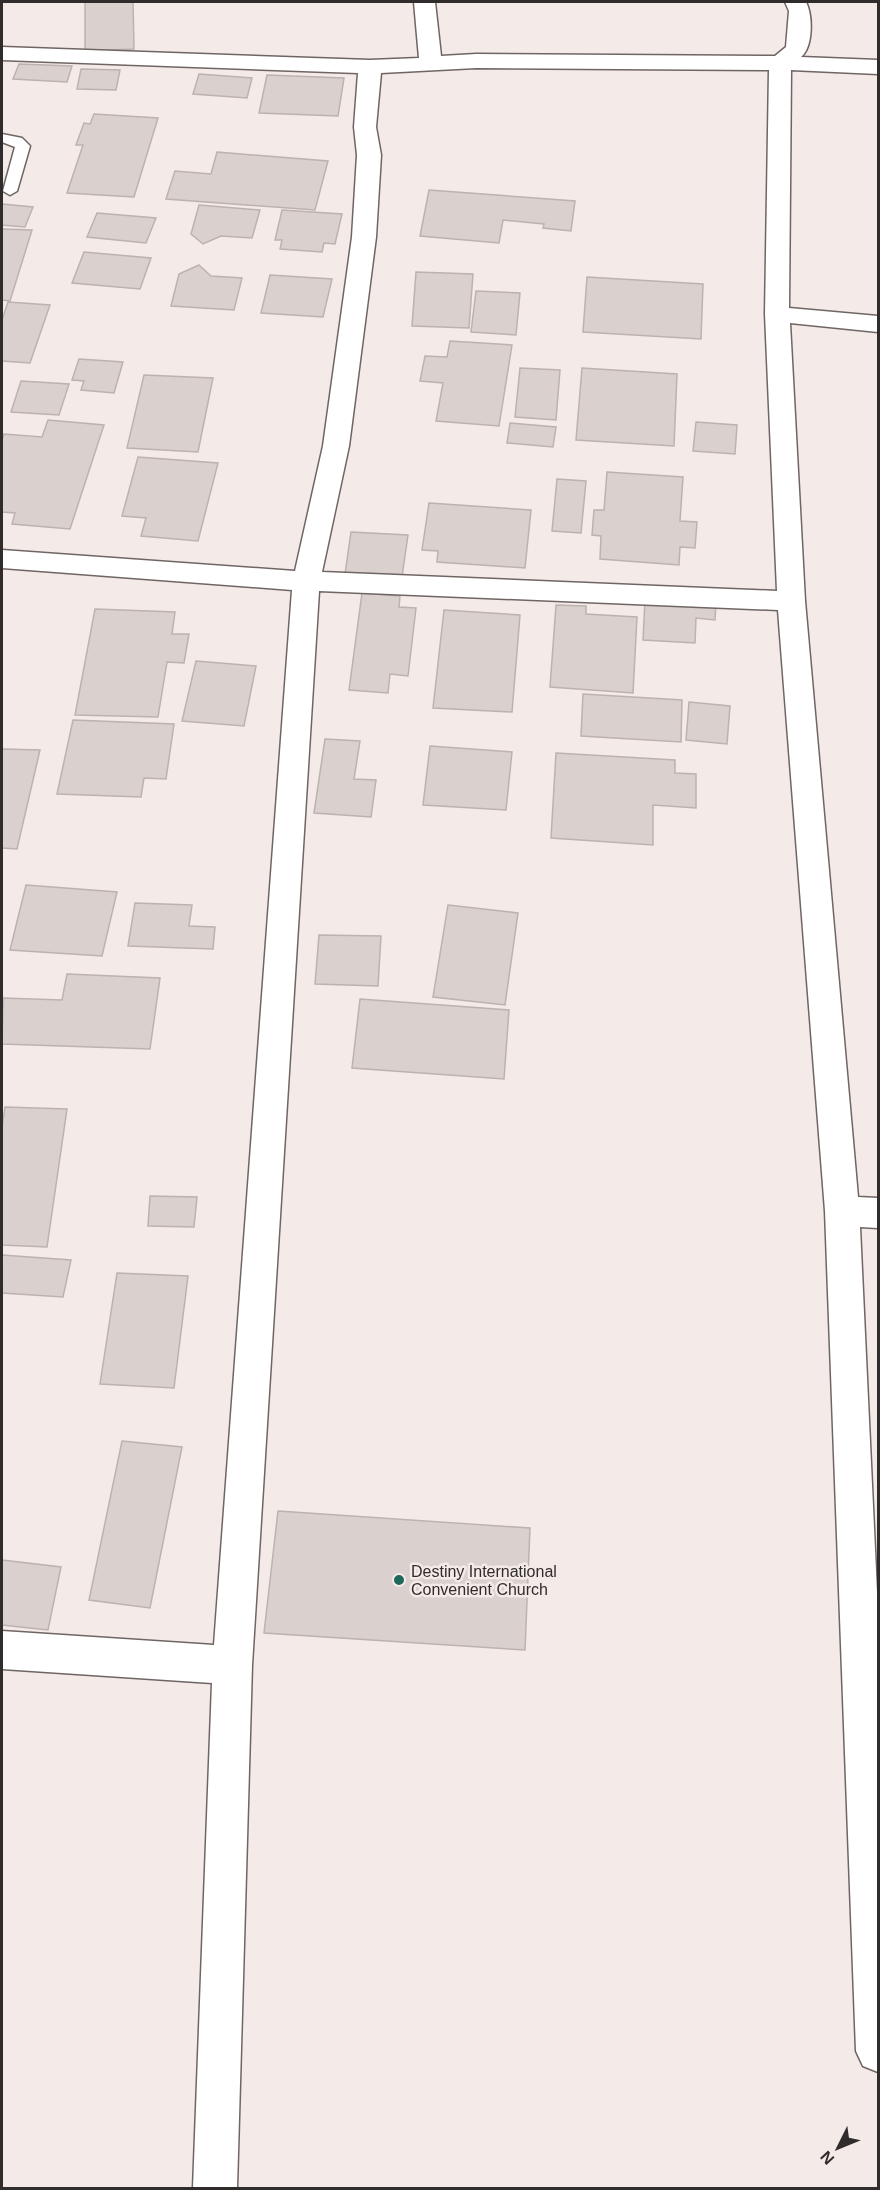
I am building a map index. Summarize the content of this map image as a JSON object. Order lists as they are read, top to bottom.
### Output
{
  "places": ["Destiny International Convenient Church"],
  "north": "bottom left"
}
